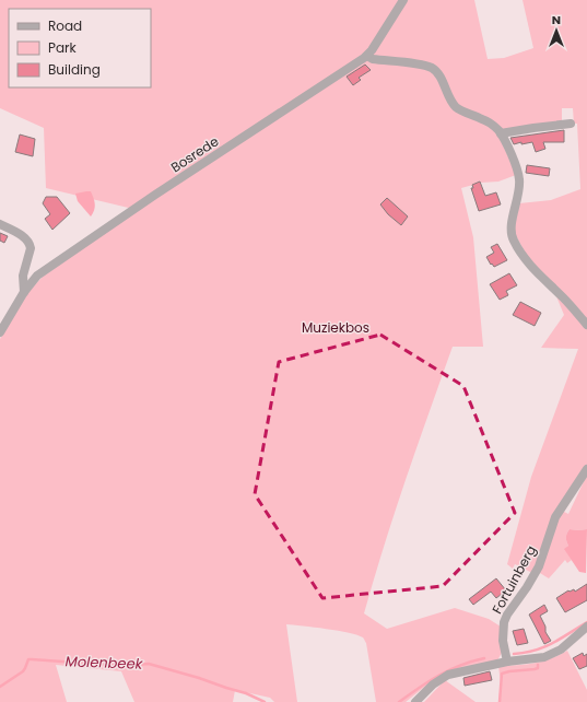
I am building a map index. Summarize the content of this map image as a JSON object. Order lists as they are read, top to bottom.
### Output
{
  "streets": {
    "street": ["Bosrede", "Fortuinberg"]
  },
  "water": ["Molenbeek"],
  "parks": ["Muziekbos"],
  "legend": ["Road", "Park", "Building"],
  "north": "top"
}
